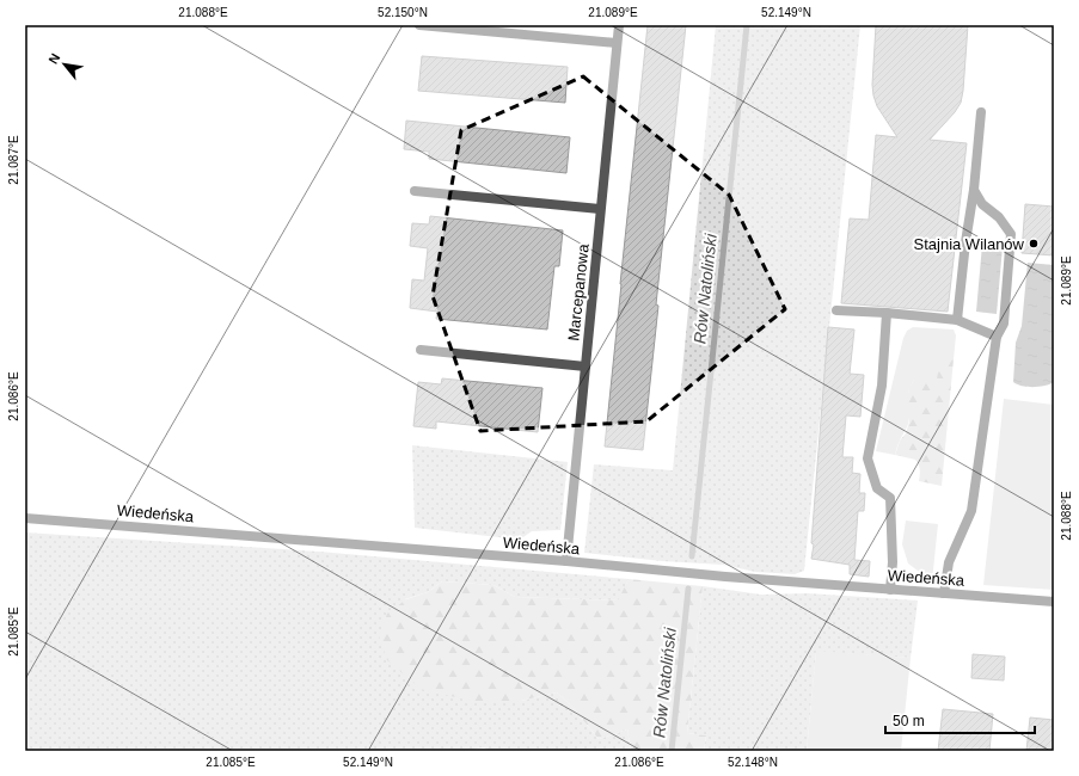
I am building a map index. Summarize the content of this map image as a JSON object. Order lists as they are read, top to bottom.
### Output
{
  "streets": {
    "street": ["Marcepanowa", "Wiedeńska"]
  },
  "crossings": [
    ["Marcepanowa", "Wiedeńska"]
  ],
  "water": ["Rów Natoliński"],
  "places": ["Stajnia Wilanów"],
  "scale_bar": "50 m",
  "north": "top left",
  "coordinates": [
    "21.088°E",
    "52.150°N",
    "21.089°E",
    "52.149°N",
    "21.087°E",
    "21.086°E",
    "21.085°E",
    "52.148°N"
  ]
}
